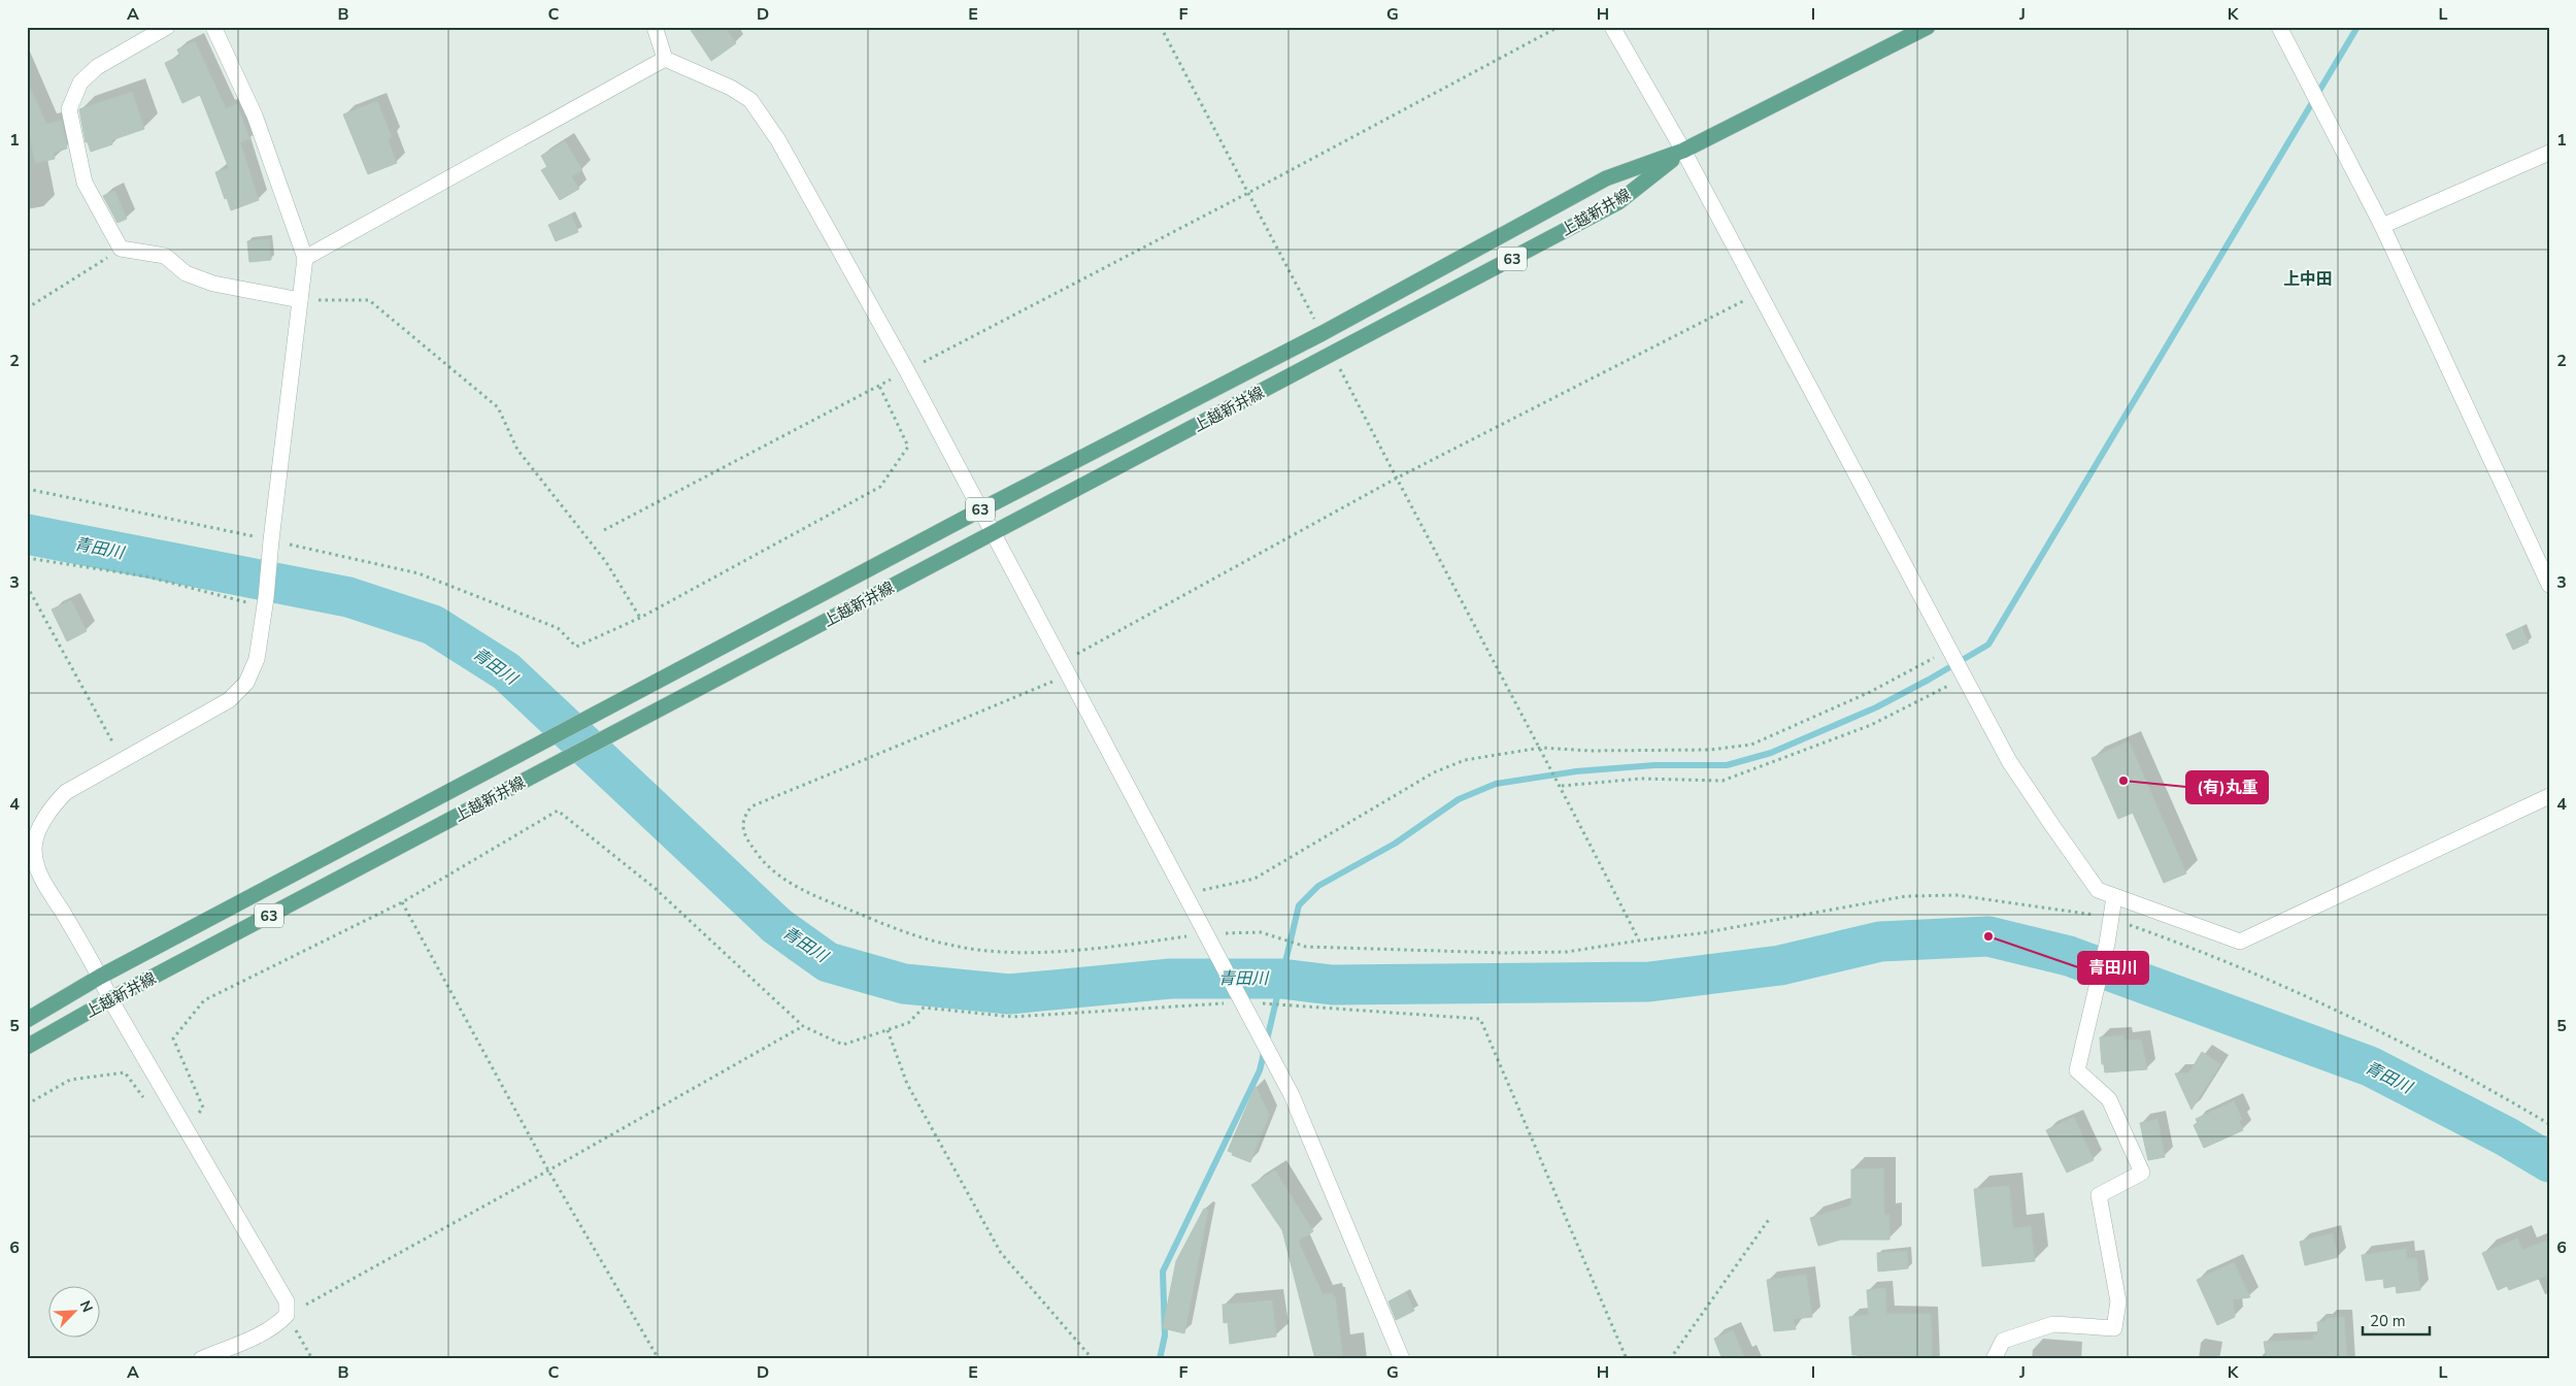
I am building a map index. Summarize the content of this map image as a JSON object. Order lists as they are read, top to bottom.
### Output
{
  "streets": {
    "main road": ["上越新井線", "63"]
  },
  "districts": ["上中田"],
  "water": ["青田川"],
  "places": ["(有)丸重", "青田川"],
  "scale_bar": "20 m",
  "north": "top right",
  "grid": {
    "columns": [
      "A",
      "B",
      "C",
      "D",
      "E",
      "F",
      "G",
      "H",
      "I",
      "J",
      "K",
      "L"
    ],
    "rows": [
      "1",
      "2",
      "3",
      "4",
      "5",
      "6"
    ]
  }
}
